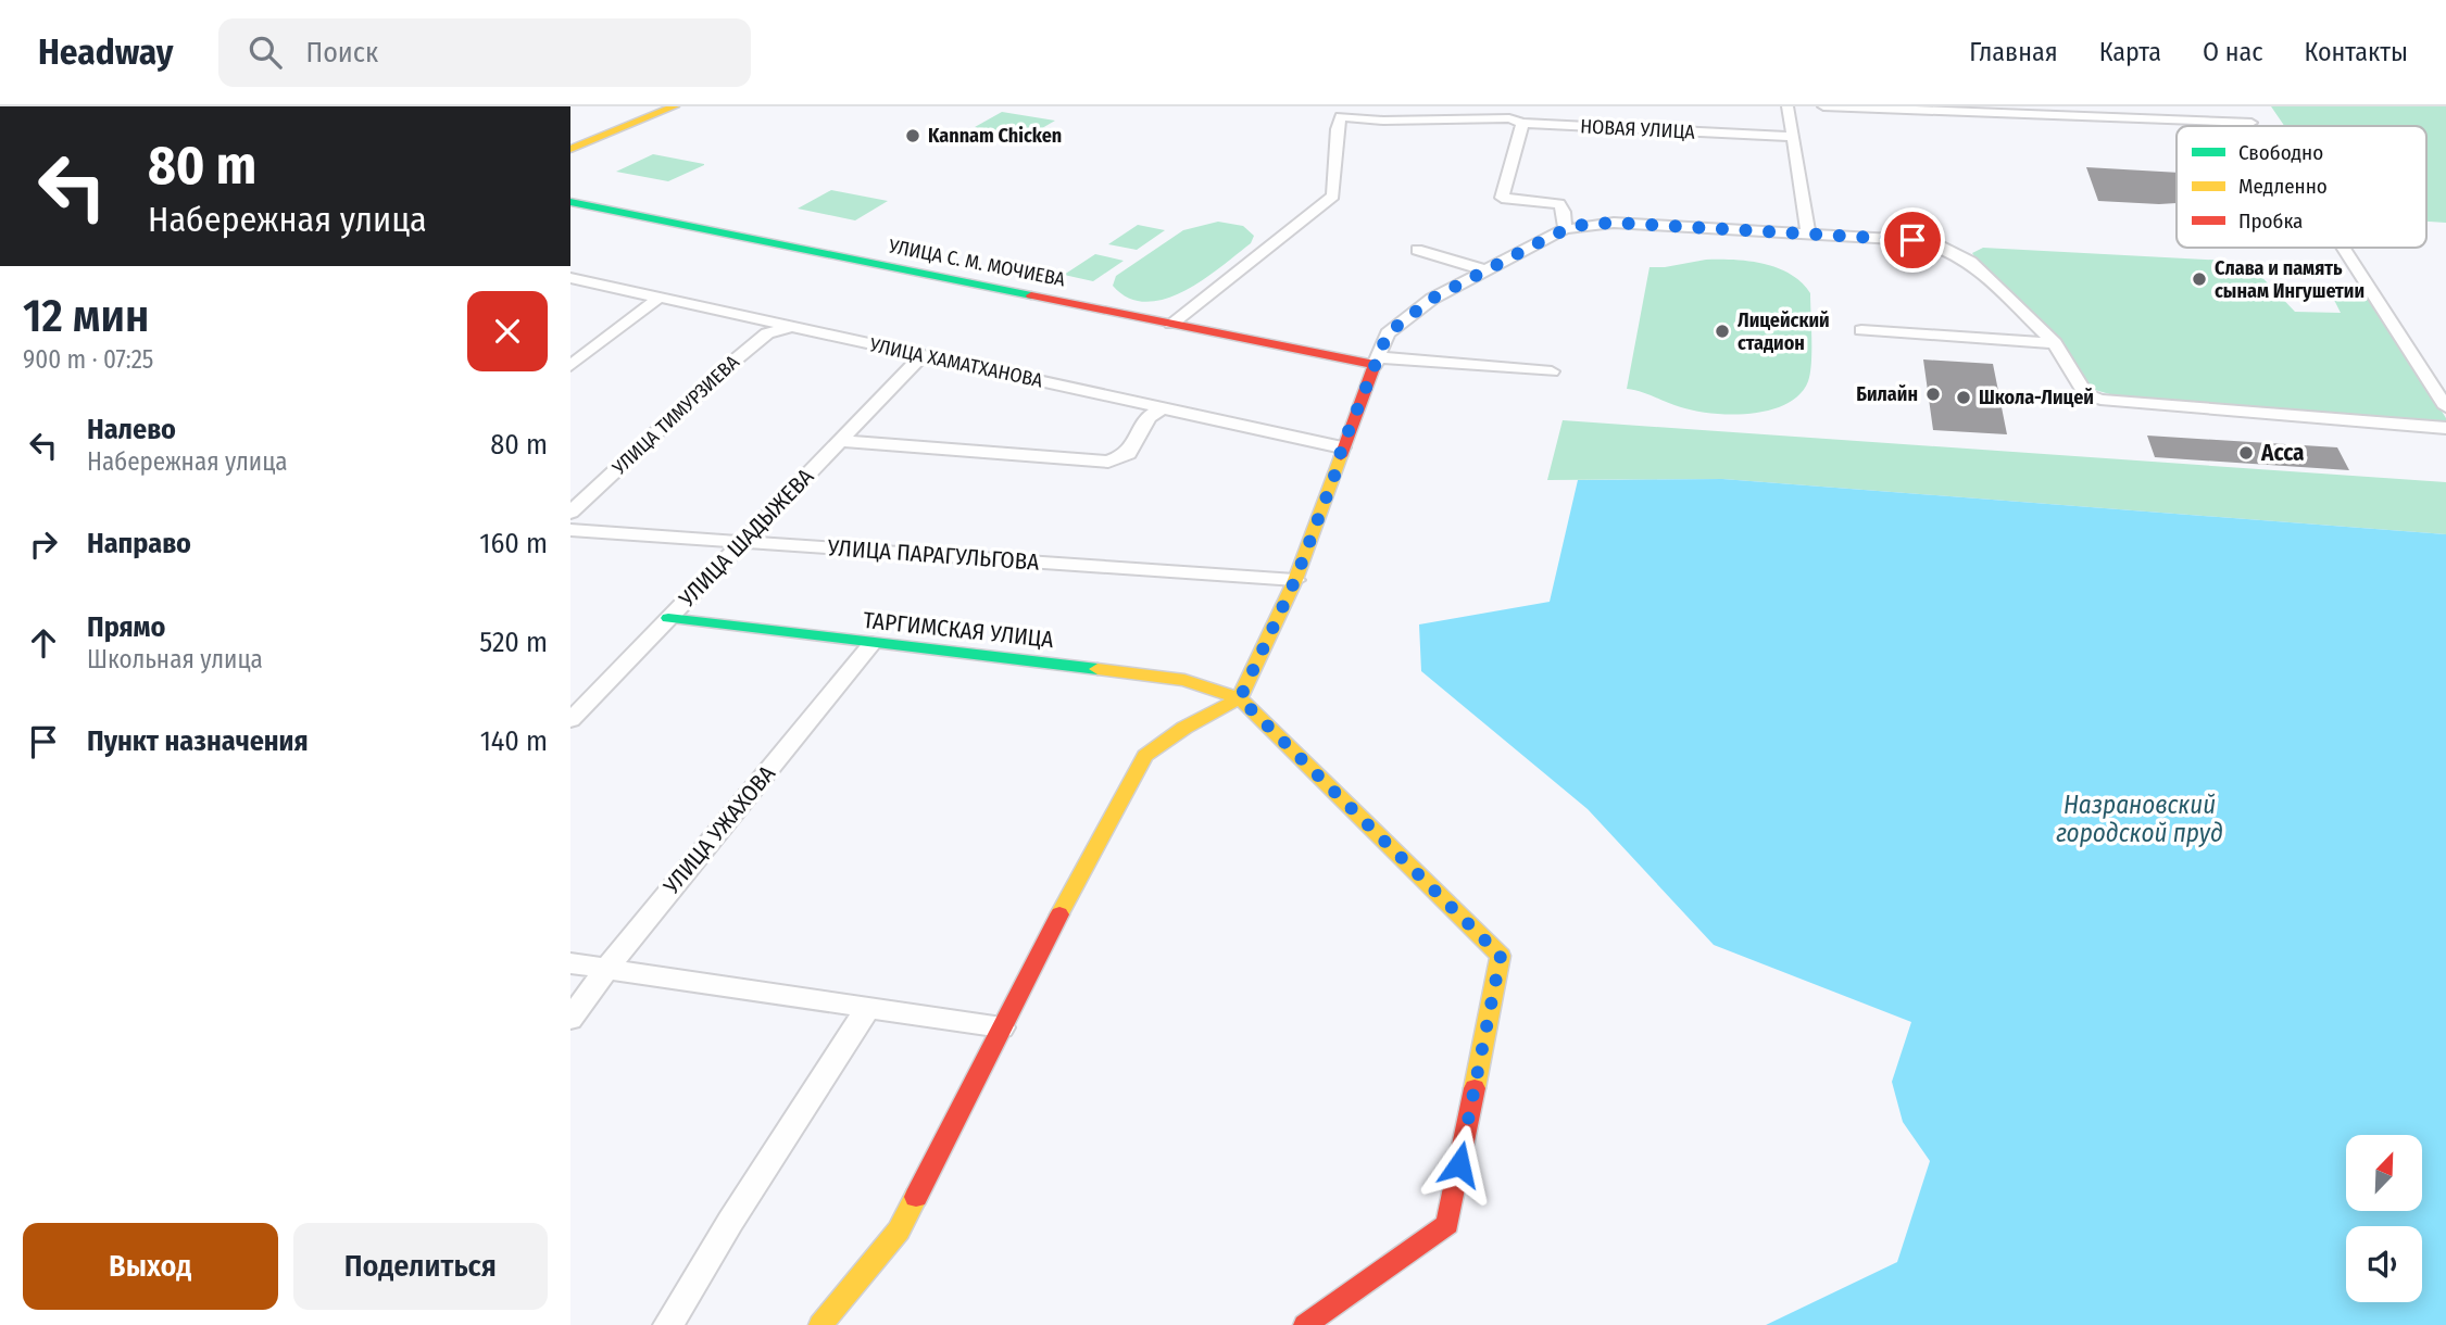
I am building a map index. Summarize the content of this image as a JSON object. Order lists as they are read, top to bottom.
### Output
{
  "streets": {
    "street": [
      "НОВАЯ УЛИЦА",
      "УЛИЦА С. М. МОЧИЕВА",
      "УЛИЦА ХАМАТХАНОВА",
      "УЛИЦА ТИМУРЗИЕВА",
      "УЛИЦА ШАДЫЖЕВА",
      "УЛИЦА ПАРАГУЛЬГОВА",
      "ТАРГИМСКАЯ УЛИЦА",
      "УЛИЦА УЖАХОВА"
    ]
  },
  "crossings": [
    ["НОВАЯ УЛИЦА", "УЛИЦА С. М. МОЧИЕВА"],
    ["УЛИЦА ХАМАТХАНОВА", "УЛИЦА ТИМУРЗИЕВА"],
    ["УЛИЦА ХАМАТХАНОВА", "УЛИЦА ШАДЫЖЕВА"],
    ["УЛИЦА ШАДЫЖЕВА", "УЛИЦА ПАРАГУЛЬГОВА"],
    ["УЛИЦА ШАДЫЖЕВА", "ТАРГИМСКАЯ УЛИЦА"],
    ["ТАРГИМСКАЯ УЛИЦА", "УЛИЦА УЖАХОВА"]
  ],
  "water": ["Назрановский городской пруд"],
  "places": [
    "Kannam Chicken",
    "Слава и память сынам Ингушетии",
    "Лицейский стадион",
    "Билайн",
    "Школа-Лицей",
    "Асса"
  ],
  "legend": ["Свободно", "Медленно", "Пробка"],
  "north": "top right",
  "page": {
    "header": "Headway",
    "search": "Поиск",
    "nav": [
      "Главная",
      "Карта",
      "О нас",
      "Контакты"
    ],
    "turn": ["80 m", "Набережная улица"],
    "heading": ["12 мин", "900 m · 07:25"],
    "list": [
      {
        "name": "Налево",
        "note": "Набережная улица",
        "value": "80 m"
      },
      {
        "name": "Направо",
        "value": "160 m"
      },
      {
        "name": "Прямо",
        "note": "Школьная улица",
        "value": "520 m"
      },
      {
        "name": "Пункт назначения",
        "value": "140 m"
      }
    ],
    "buttons": ["Выход", "Поделиться"]
  }
}
